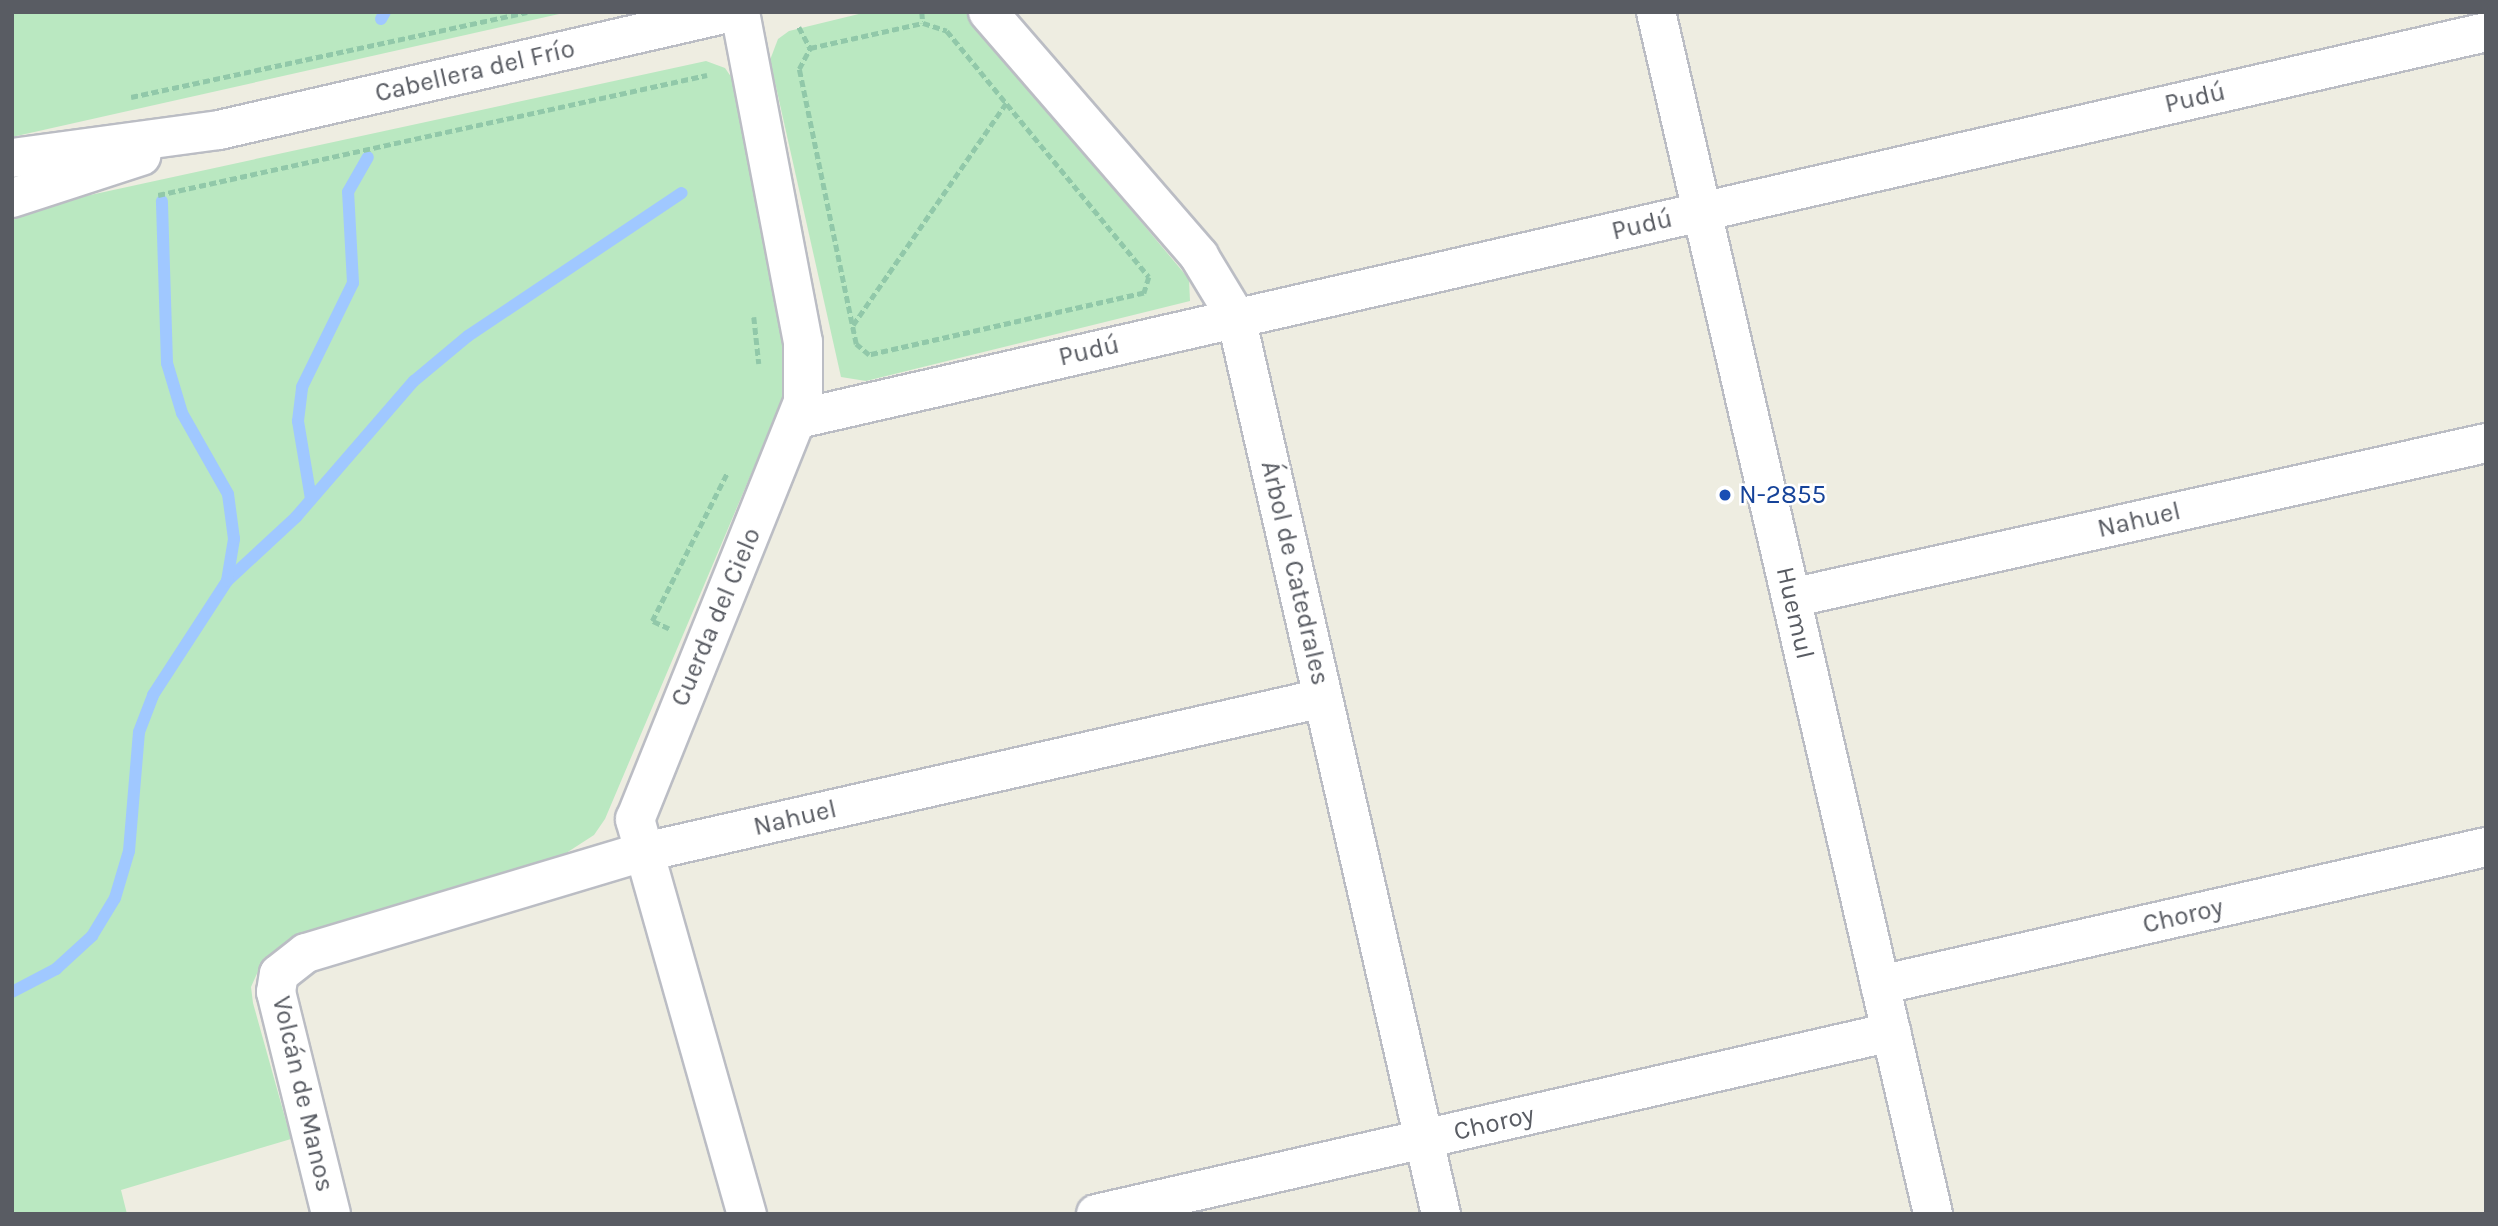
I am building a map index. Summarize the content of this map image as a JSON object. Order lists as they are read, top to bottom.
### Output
{
  "streets": {
    "street": [
      "Cabellera del Frío",
      "Pudú",
      "Nahuel",
      "Árbol de Catedrales",
      "Huemul",
      "Cuerda del Cielo",
      "Choroy",
      "Volcán de Manos"
    ]
  },
  "crossings": [
    ["Pudú", "Árbol de Catedrales"],
    ["Pudú", "Huemul"],
    ["Pudú", "Cuerda del Cielo"],
    ["Nahuel", "Árbol de Catedrales"],
    ["Nahuel", "Huemul"],
    ["Nahuel", "Cuerda del Cielo"],
    ["Nahuel", "Volcán de Manos"],
    ["Árbol de Catedrales", "Choroy"],
    ["Huemul", "Choroy"]
  ],
  "places": ["N-2855"]
}
